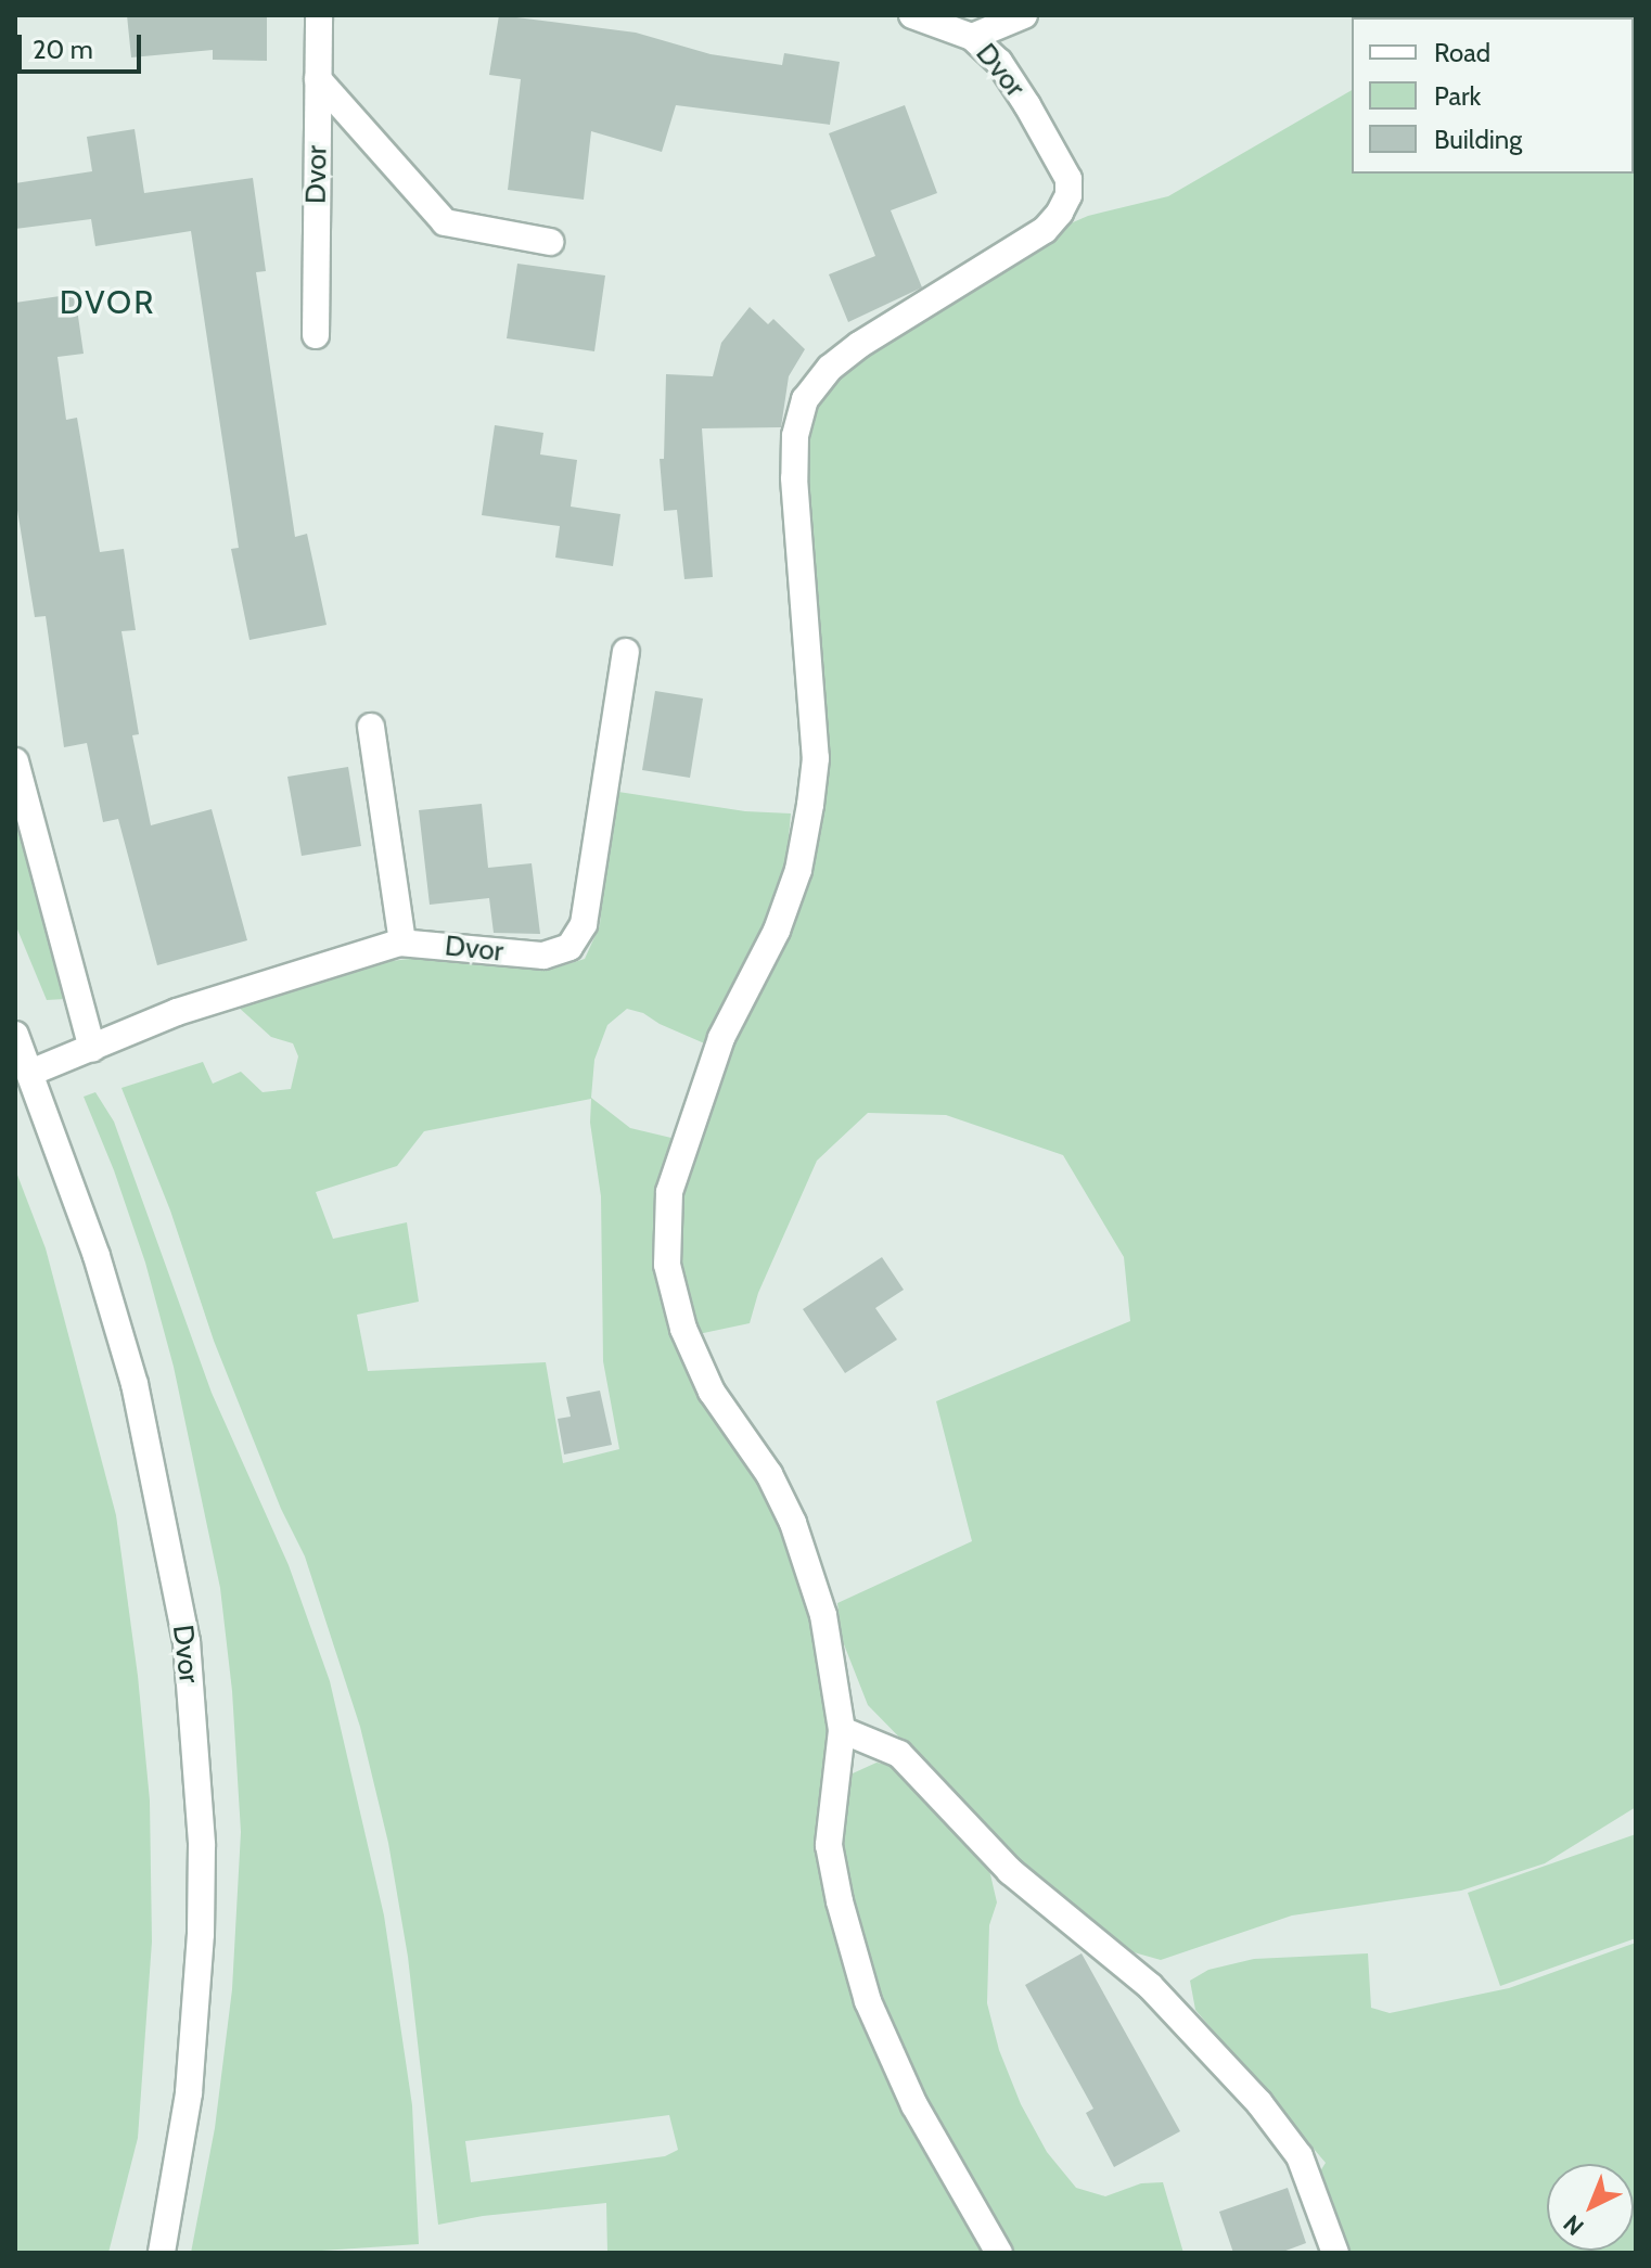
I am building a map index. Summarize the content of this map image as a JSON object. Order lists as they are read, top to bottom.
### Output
{
  "streets": {
    "street": ["Dvor"]
  },
  "districts": ["DVOR"],
  "legend": ["Road", "Park", "Building"],
  "scale_bar": "20 m",
  "north": "bottom left"
}
